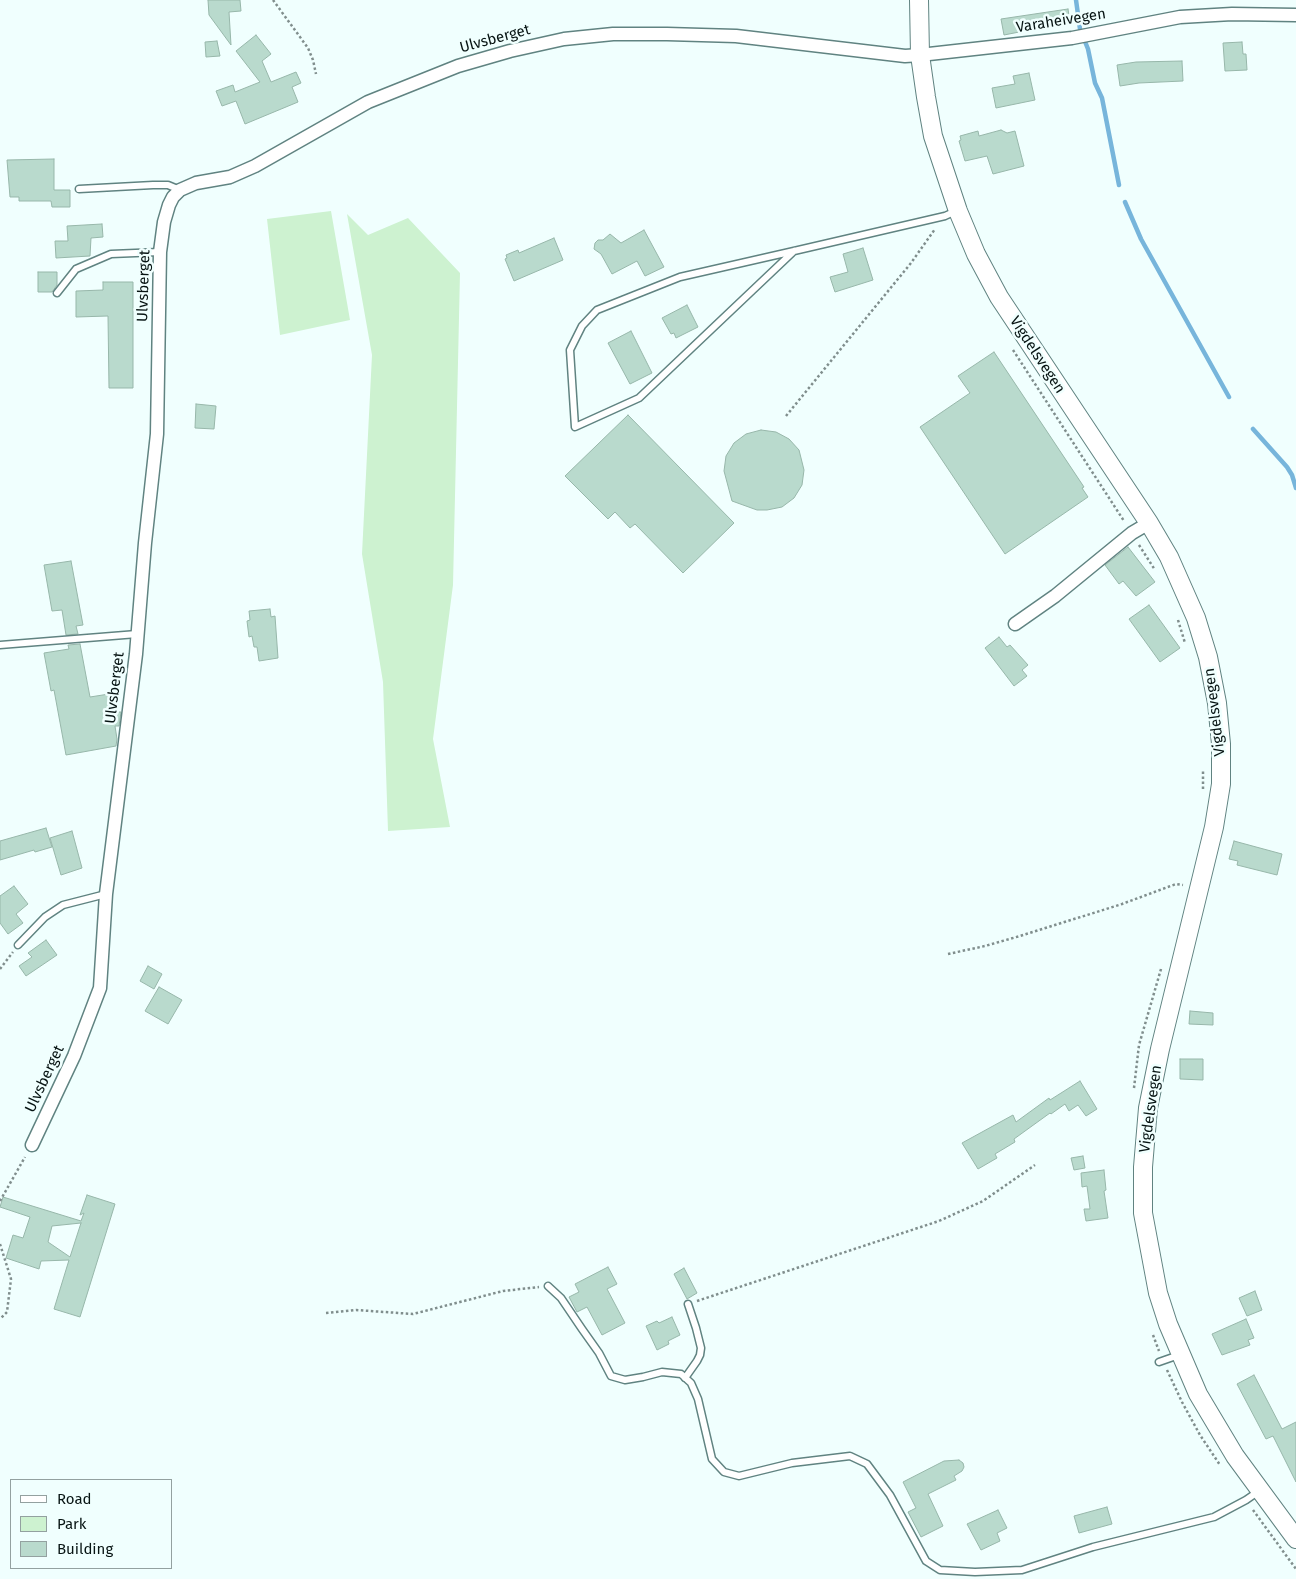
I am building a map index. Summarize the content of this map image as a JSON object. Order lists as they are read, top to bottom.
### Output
{
  "streets": {
    "main road": ["Vigdelsvegen"],
    "street": ["Varaheivegen", "Ulvsberget"]
  },
  "crossings": [
    ["Varaheivegen", "Ulvsberget"],
    ["Varaheivegen", "Vigdelsvegen"],
    ["Ulvsberget", "Vigdelsvegen"]
  ],
  "legend": ["Road", "Park", "Building"]
}
